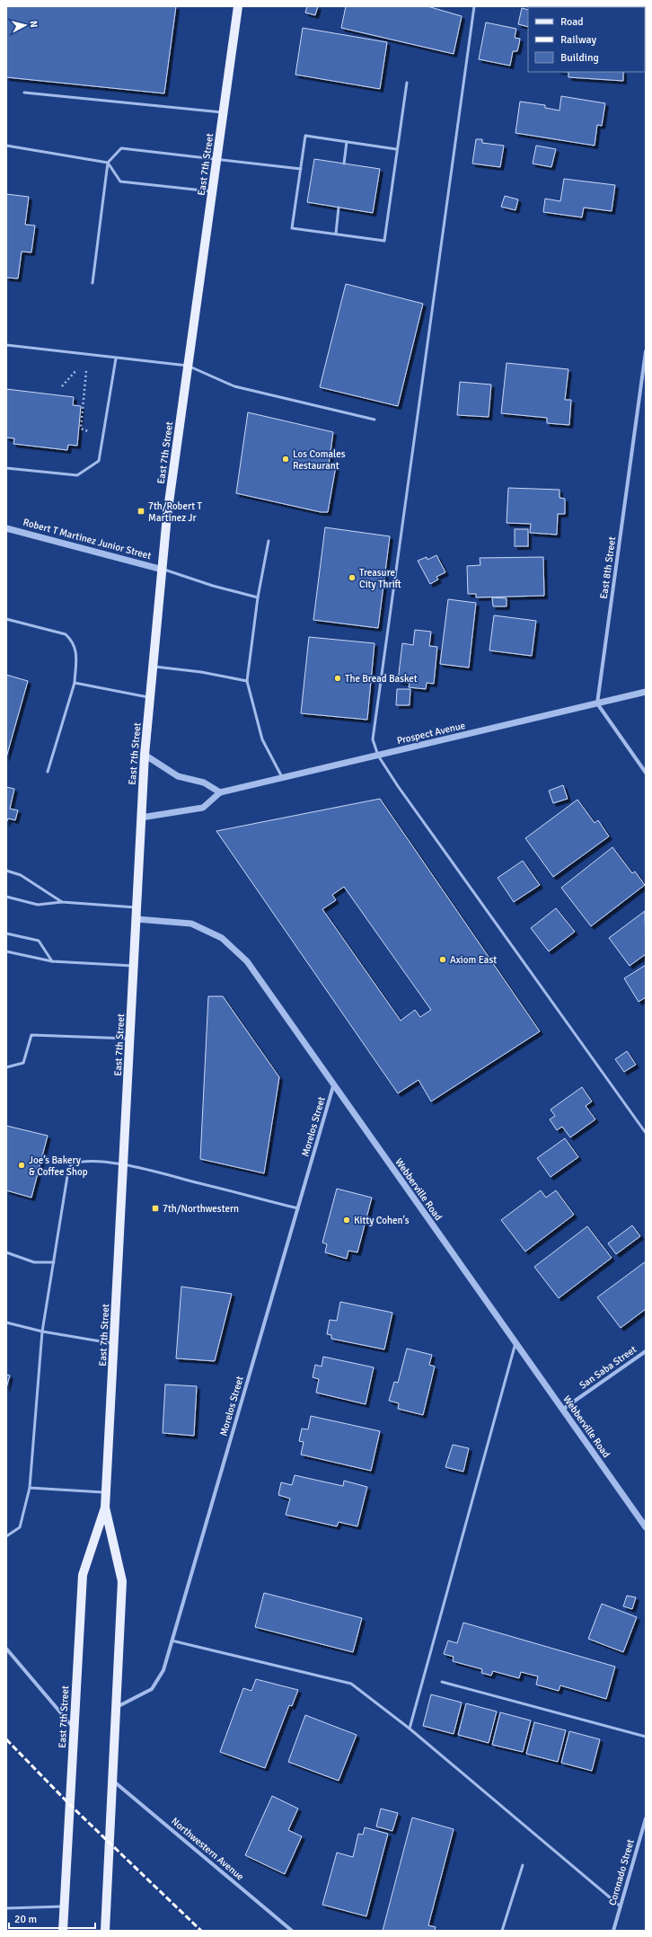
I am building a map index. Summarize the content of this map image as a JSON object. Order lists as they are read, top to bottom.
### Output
{
  "streets": {
    "main road": ["East 7th Street"],
    "street": [
      "Robert T Martinez Junior Street",
      "East 8th Street",
      "Prospect Avenue",
      "Morelos Street",
      "Webberville Road",
      "San Saba Street",
      "Northwestern Avenue",
      "Coronado Street"
    ]
  },
  "crossings": [
    ["East 7th Street", "Robert T Martinez Junior Street"],
    ["East 7th Street", "Prospect Avenue"],
    ["East 7th Street", "Morelos Street"],
    ["East 7th Street", "Webberville Road"],
    ["East 7th Street", "Northwestern Avenue"],
    ["East 8th Street", "Prospect Avenue"],
    ["Morelos Street", "Webberville Road"],
    ["Webberville Road", "San Saba Street"]
  ],
  "places": {
    "other": [
      "Los Comales Restaurant",
      "Treasure City Thrift",
      "The Bread Basket",
      "Axiom East",
      "Joe’s Bakery & Coffee Shop",
      "Kitty Cohen's"
    ],
    "transit": ["7th/Robert T Martinez Jr", "7th/Northwestern"]
  },
  "legend": ["Road", "Railway", "Building"],
  "scale_bar": "20 m",
  "north": "right"
}
